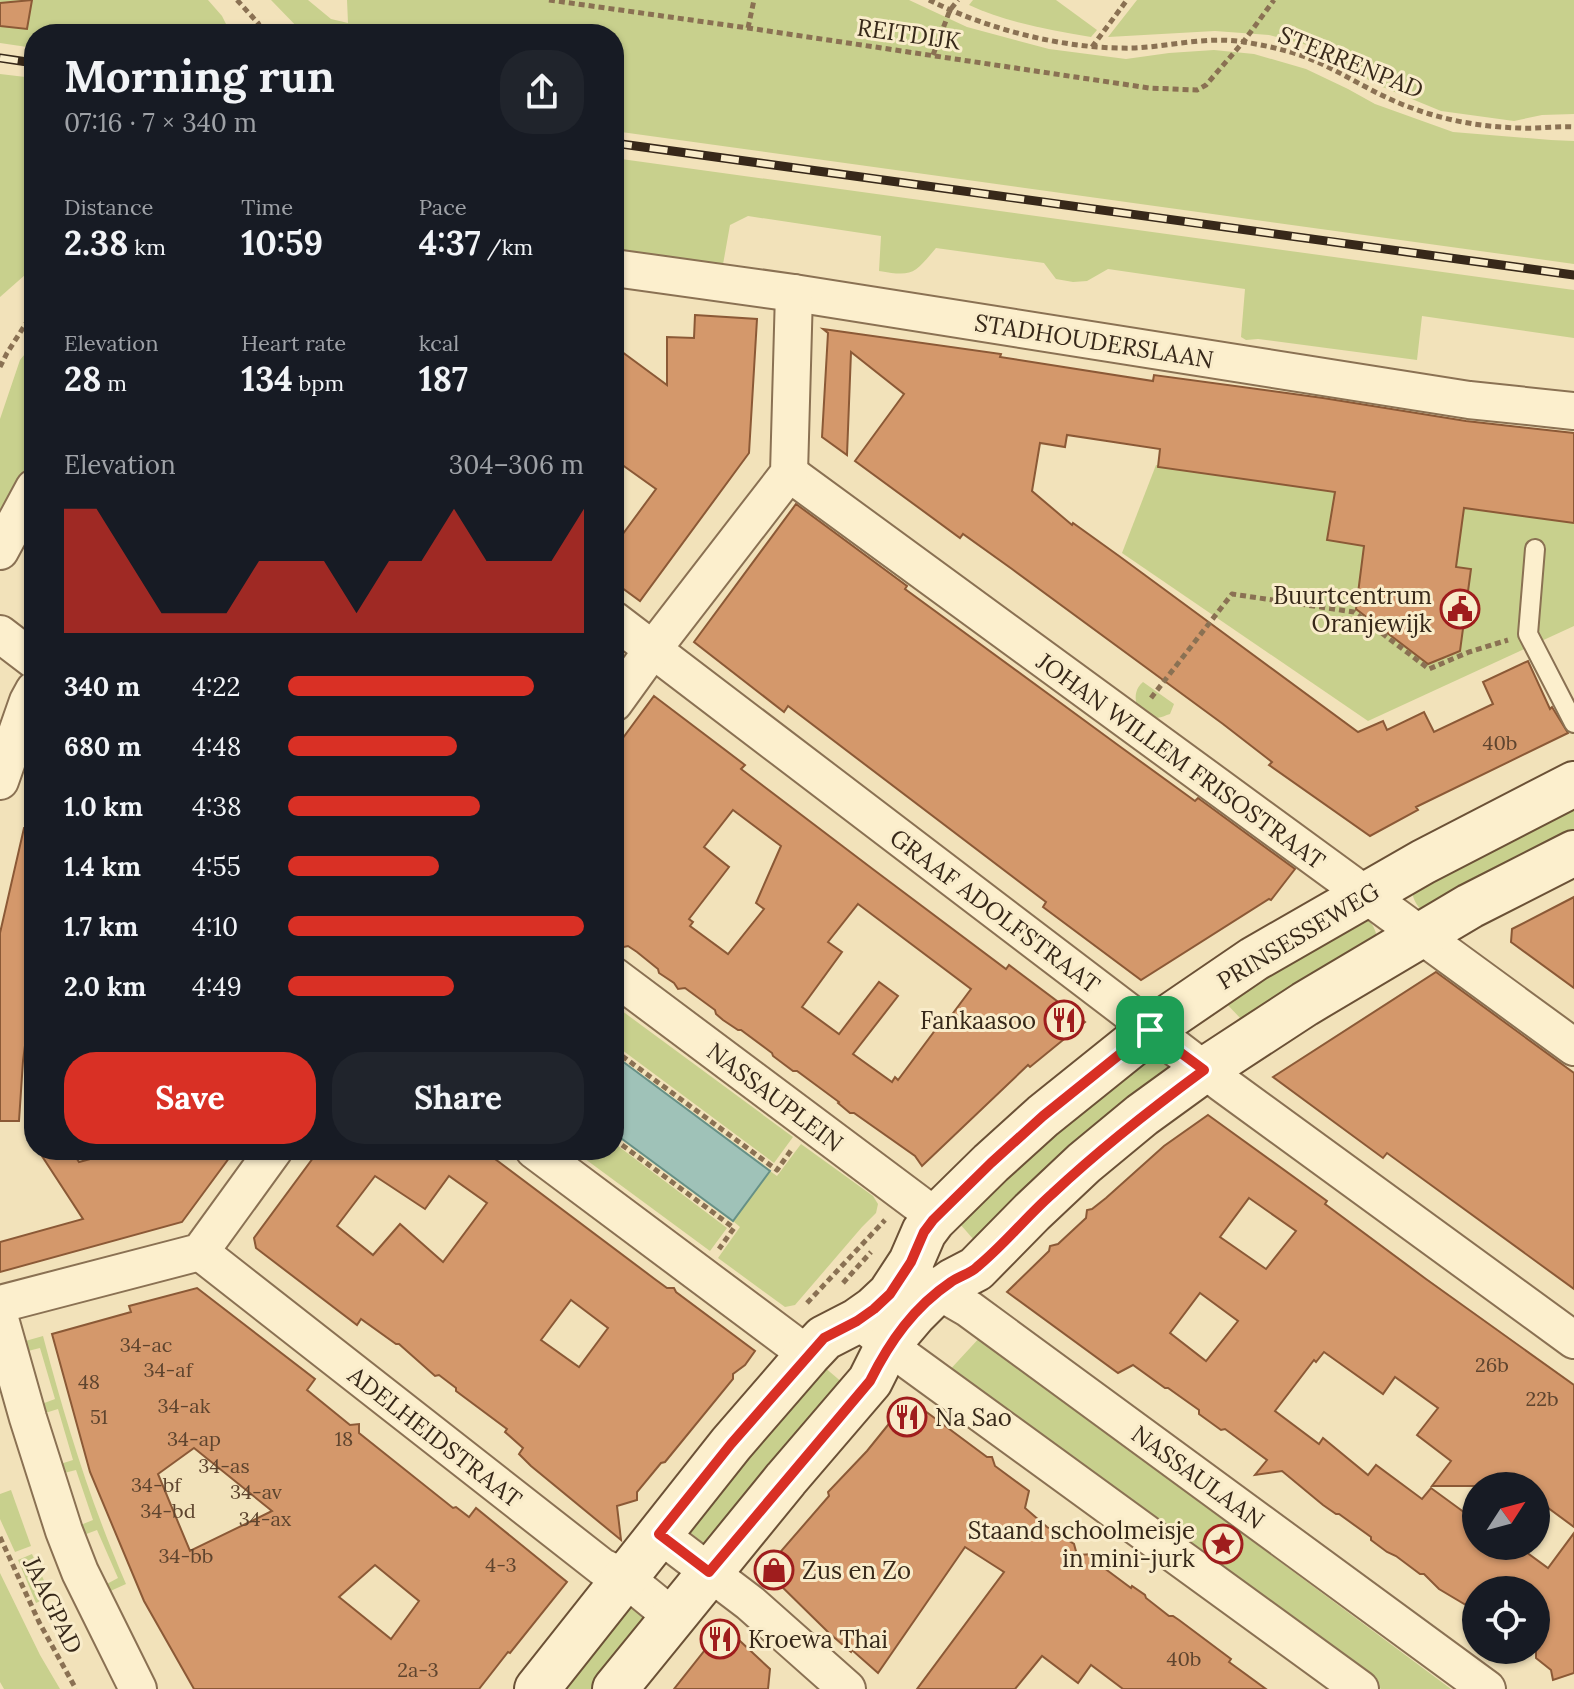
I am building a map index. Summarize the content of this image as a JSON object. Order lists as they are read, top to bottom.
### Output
{
  "streets": {
    "street": [
      "STADHOUDERSLAAN",
      "JOHAN WILLEM FRISOSTRAAT",
      "GRAAF ADOLFSTRAAT",
      "PRINSESSEWEG",
      "NASSAUPLEIN",
      "ADELHEIDSTRAAT",
      "NASSAULAAN"
    ],
    "path": ["REITDIJK", "STERRENPAD", "JAAGPAD"]
  },
  "crossings": [
    ["REITDIJK", "STERRENPAD"],
    ["JOHAN WILLEM FRISOSTRAAT", "PRINSESSEWEG"],
    ["GRAAF ADOLFSTRAAT", "PRINSESSEWEG"],
    ["PRINSESSEWEG", "NASSAUPLEIN"],
    ["PRINSESSEWEG", "ADELHEIDSTRAAT"],
    ["PRINSESSEWEG", "NASSAULAAN"]
  ],
  "places": {
    "public building": ["Buurtcentrum Oranjewijk"],
    "restaurant": ["Fankaasoo", "Na Sao", "Kroewa Thai"],
    "place": ["Staand schoolmeisje in mini-jurk"],
    "shop": ["Zus en Zo"]
  },
  "house_numbers": [
    "40b",
    "34-ac",
    "26b",
    "34-af",
    "48",
    "22b",
    "34-ak",
    "51",
    "34-ap",
    "18",
    "34-as",
    "34-bf",
    "34-av",
    "34-bd",
    "34-ax",
    "34-bb",
    "4-3",
    "40b",
    "2a-3"
  ],
  "north": "top right",
  "page": {
    "heading": ["Morning run", "07:16 · 7 × 340 m"],
    "stats": [
      ["Distance", "2.38 km"],
      ["Time", "10:59"],
      ["Pace", "4:37 /km"],
      ["Elevation", "28 m"],
      ["Heart rate", "134 bpm"],
      ["kcal", "187"]
    ],
    "chart": ["Elevation", "304–306 m"],
    "list": [
      {
        "name": "340 m",
        "note": "4:22"
      },
      {
        "name": "680 m",
        "note": "4:48"
      },
      {
        "name": "1.0 km",
        "note": "4:38"
      },
      {
        "name": "1.4 km",
        "note": "4:55"
      },
      {
        "name": "1.7 km",
        "note": "4:10"
      },
      {
        "name": "2.0 km",
        "note": "4:49"
      }
    ],
    "buttons": ["Save", "Share"]
  }
}
